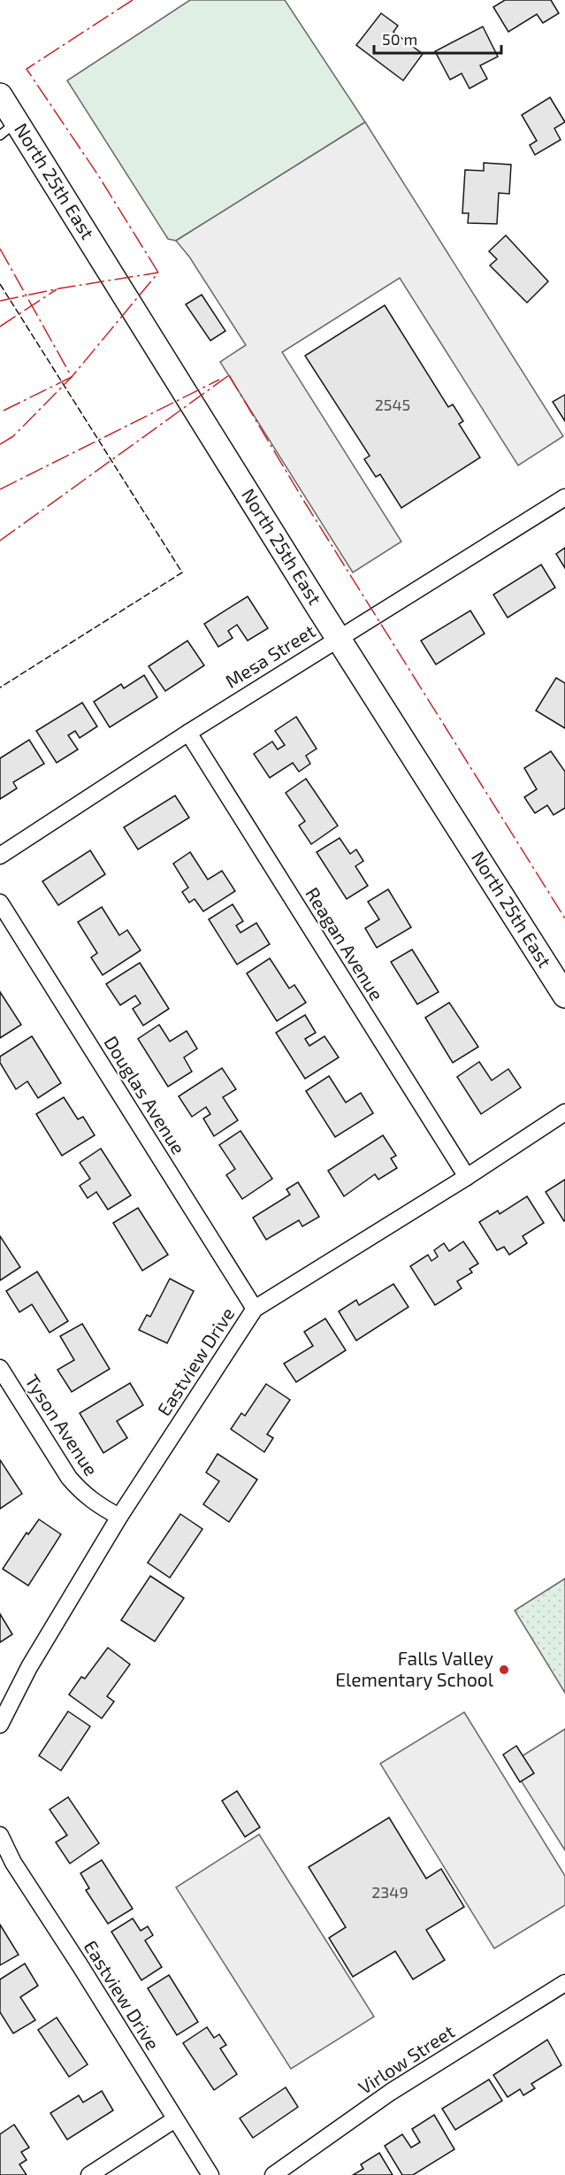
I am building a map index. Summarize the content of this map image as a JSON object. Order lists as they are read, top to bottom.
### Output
{
  "streets": {
    "main road": ["North 25th East"],
    "street": [
      "Mesa Street",
      "Reagan Avenue",
      "Douglas Avenue",
      "Eastview Drive",
      "Tyson Avenue",
      "Virlow Street"
    ]
  },
  "crossings": [
    ["North 25th East", "Mesa Street"],
    ["Mesa Street", "Reagan Avenue"],
    ["Reagan Avenue", "Eastview Drive"],
    ["Douglas Avenue", "Eastview Drive"],
    ["Eastview Drive", "Tyson Avenue"]
  ],
  "places": ["Falls Valley Elementary School"],
  "house_numbers": ["2545", "2349"],
  "scale_bar": "50 m"
}
